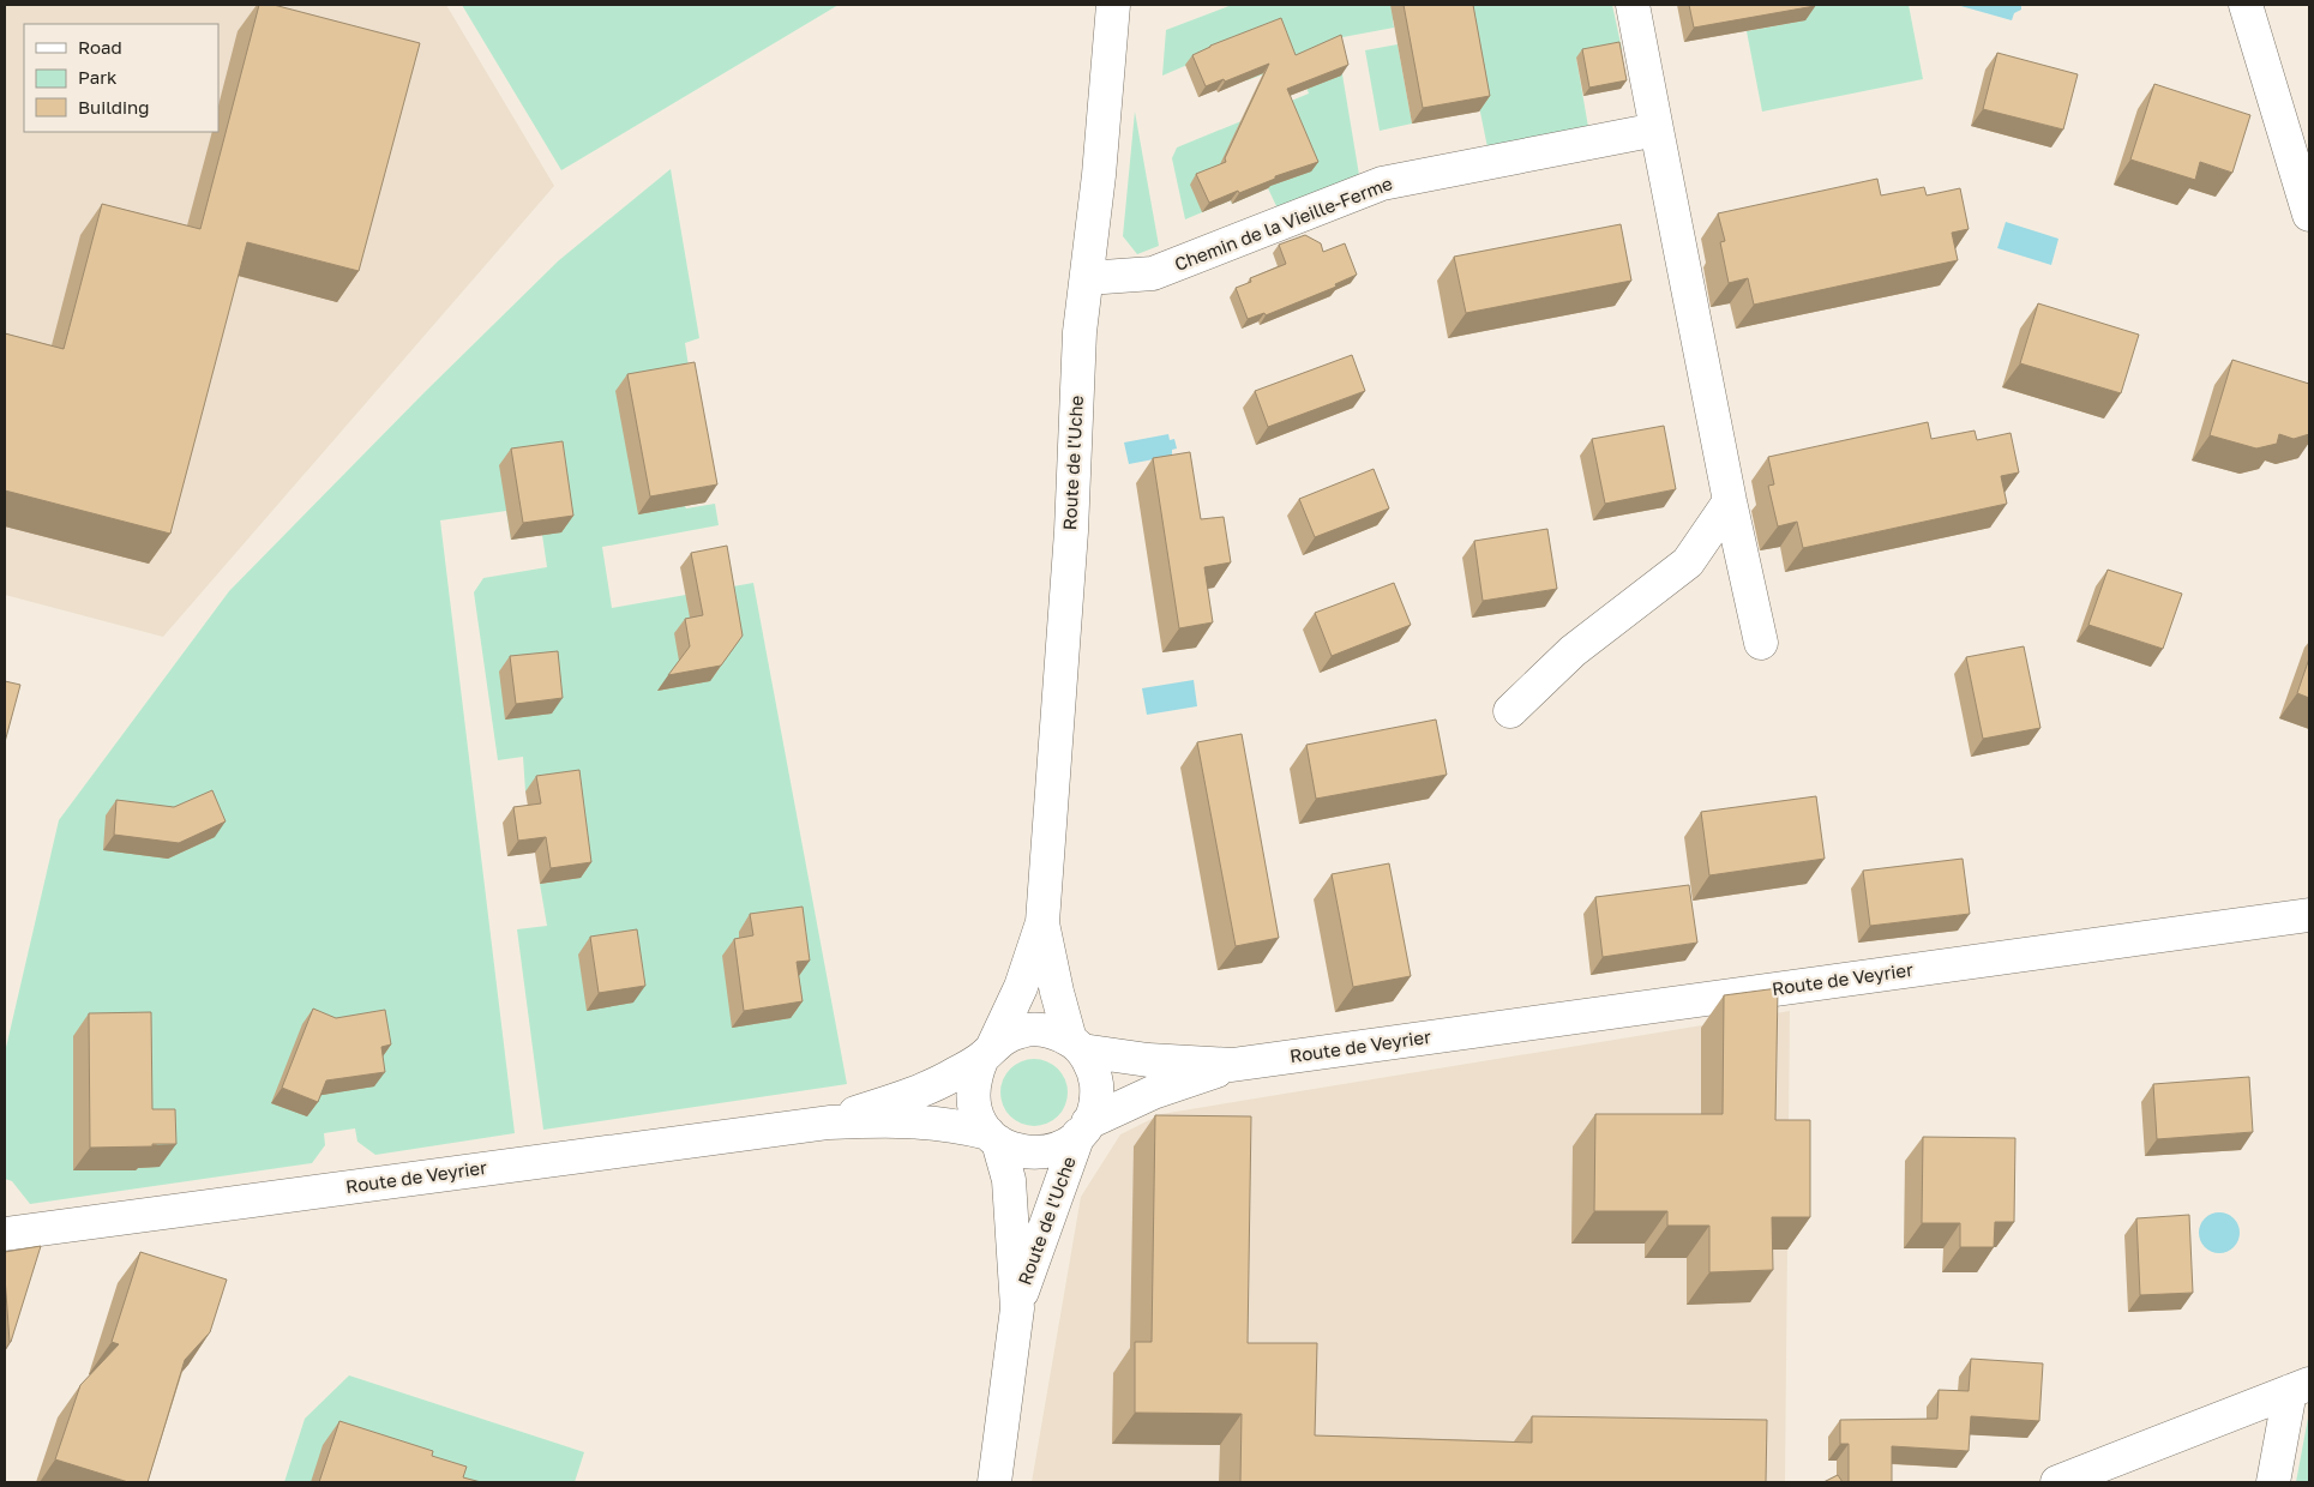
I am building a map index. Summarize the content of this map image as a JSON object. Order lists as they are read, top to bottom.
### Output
{
  "streets": {
    "street": ["Chemin de la Vieille-Ferme", "Route de l'Uche", "Route de Veyrier"]
  },
  "crossings": [
    ["Chemin de la Vieille-Ferme", "Route de l'Uche"],
    ["Route de l'Uche", "Route de Veyrier"]
  ],
  "legend": ["Road", "Park", "Building"]
}
